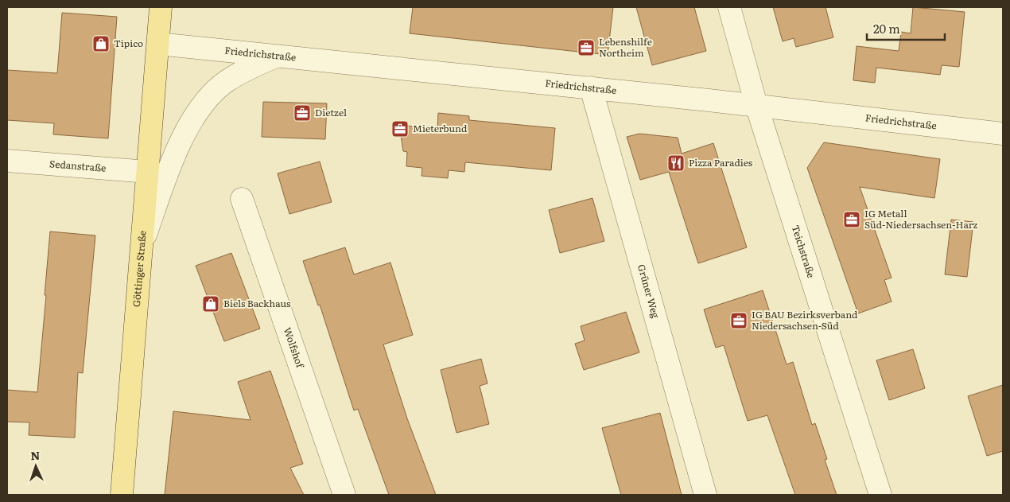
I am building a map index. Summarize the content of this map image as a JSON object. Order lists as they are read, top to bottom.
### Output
{
  "streets": {
    "main road": ["Göttinger Straße"],
    "street": [
      "Friedrichstraße",
      "Sedanstraße",
      "Teichstraße",
      "Grüner Weg",
      "Wolfshof"
    ]
  },
  "crossings": [
    ["Friedrichstraße", "Teichstraße"],
    ["Friedrichstraße", "Göttinger Straße"],
    ["Friedrichstraße", "Grüner Weg"],
    ["Sedanstraße", "Göttinger Straße"]
  ],
  "places": {
    "shop": ["Tipico", "Biels Backhaus"],
    "office": [
      "Lebenshilfe Northeim",
      "Dietzel",
      "Mieterbund",
      "IG Metall Süd-Niedersachsen-Harz",
      "IG BAU Bezirksverband Niedersachsen-Süd"
    ],
    "restaurant": ["Pizza Paradies"]
  },
  "scale_bar": "20 m",
  "north": "top"
}
